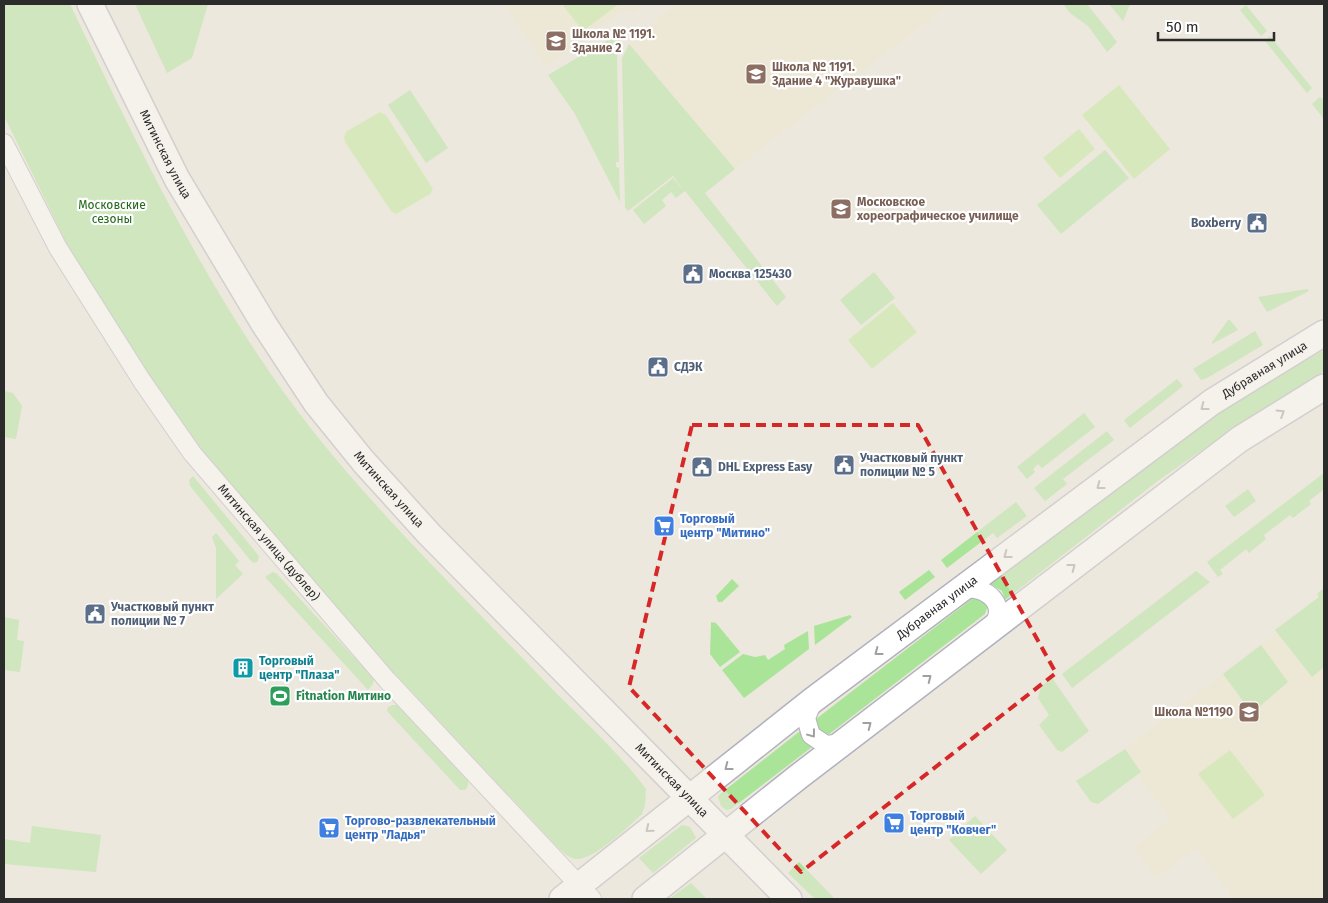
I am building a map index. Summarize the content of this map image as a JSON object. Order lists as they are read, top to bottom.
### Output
{
  "streets": {
    "main road": ["Митинская улица", "Дубравная улица"],
    "street": ["Митинская улица (дублер)"]
  },
  "crossings": [
    ["Митинская улица", "Дубравная улица"],
    ["Дубравная улица", "Митинская улица (дублер)"]
  ],
  "parks": ["Московские сезоны"],
  "places": {
    "school or university": [
      "Школа № 1191. Здание 2",
      "Школа № 1191. Здание 4 \"Журавушка\"",
      "Московское хореографическое училище",
      "Школа №1190"
    ],
    "public building": [
      "Boxberry",
      "Москва 125430",
      "СДЭК",
      "Участковый пункт полиции № 5",
      "DHL Express Easy",
      "Участковый пункт полиции № 7"
    ],
    "supermarket": ["Торговый центр \"Митино\"", "Торговый центр \"Ковчег\"", "Торгово-развлекательный центр \"Ладья\""],
    "building": ["Торговый центр \"Плаза\""],
    "sports": ["Fitnation Митино"]
  },
  "scale_bar": "50 m"
}
